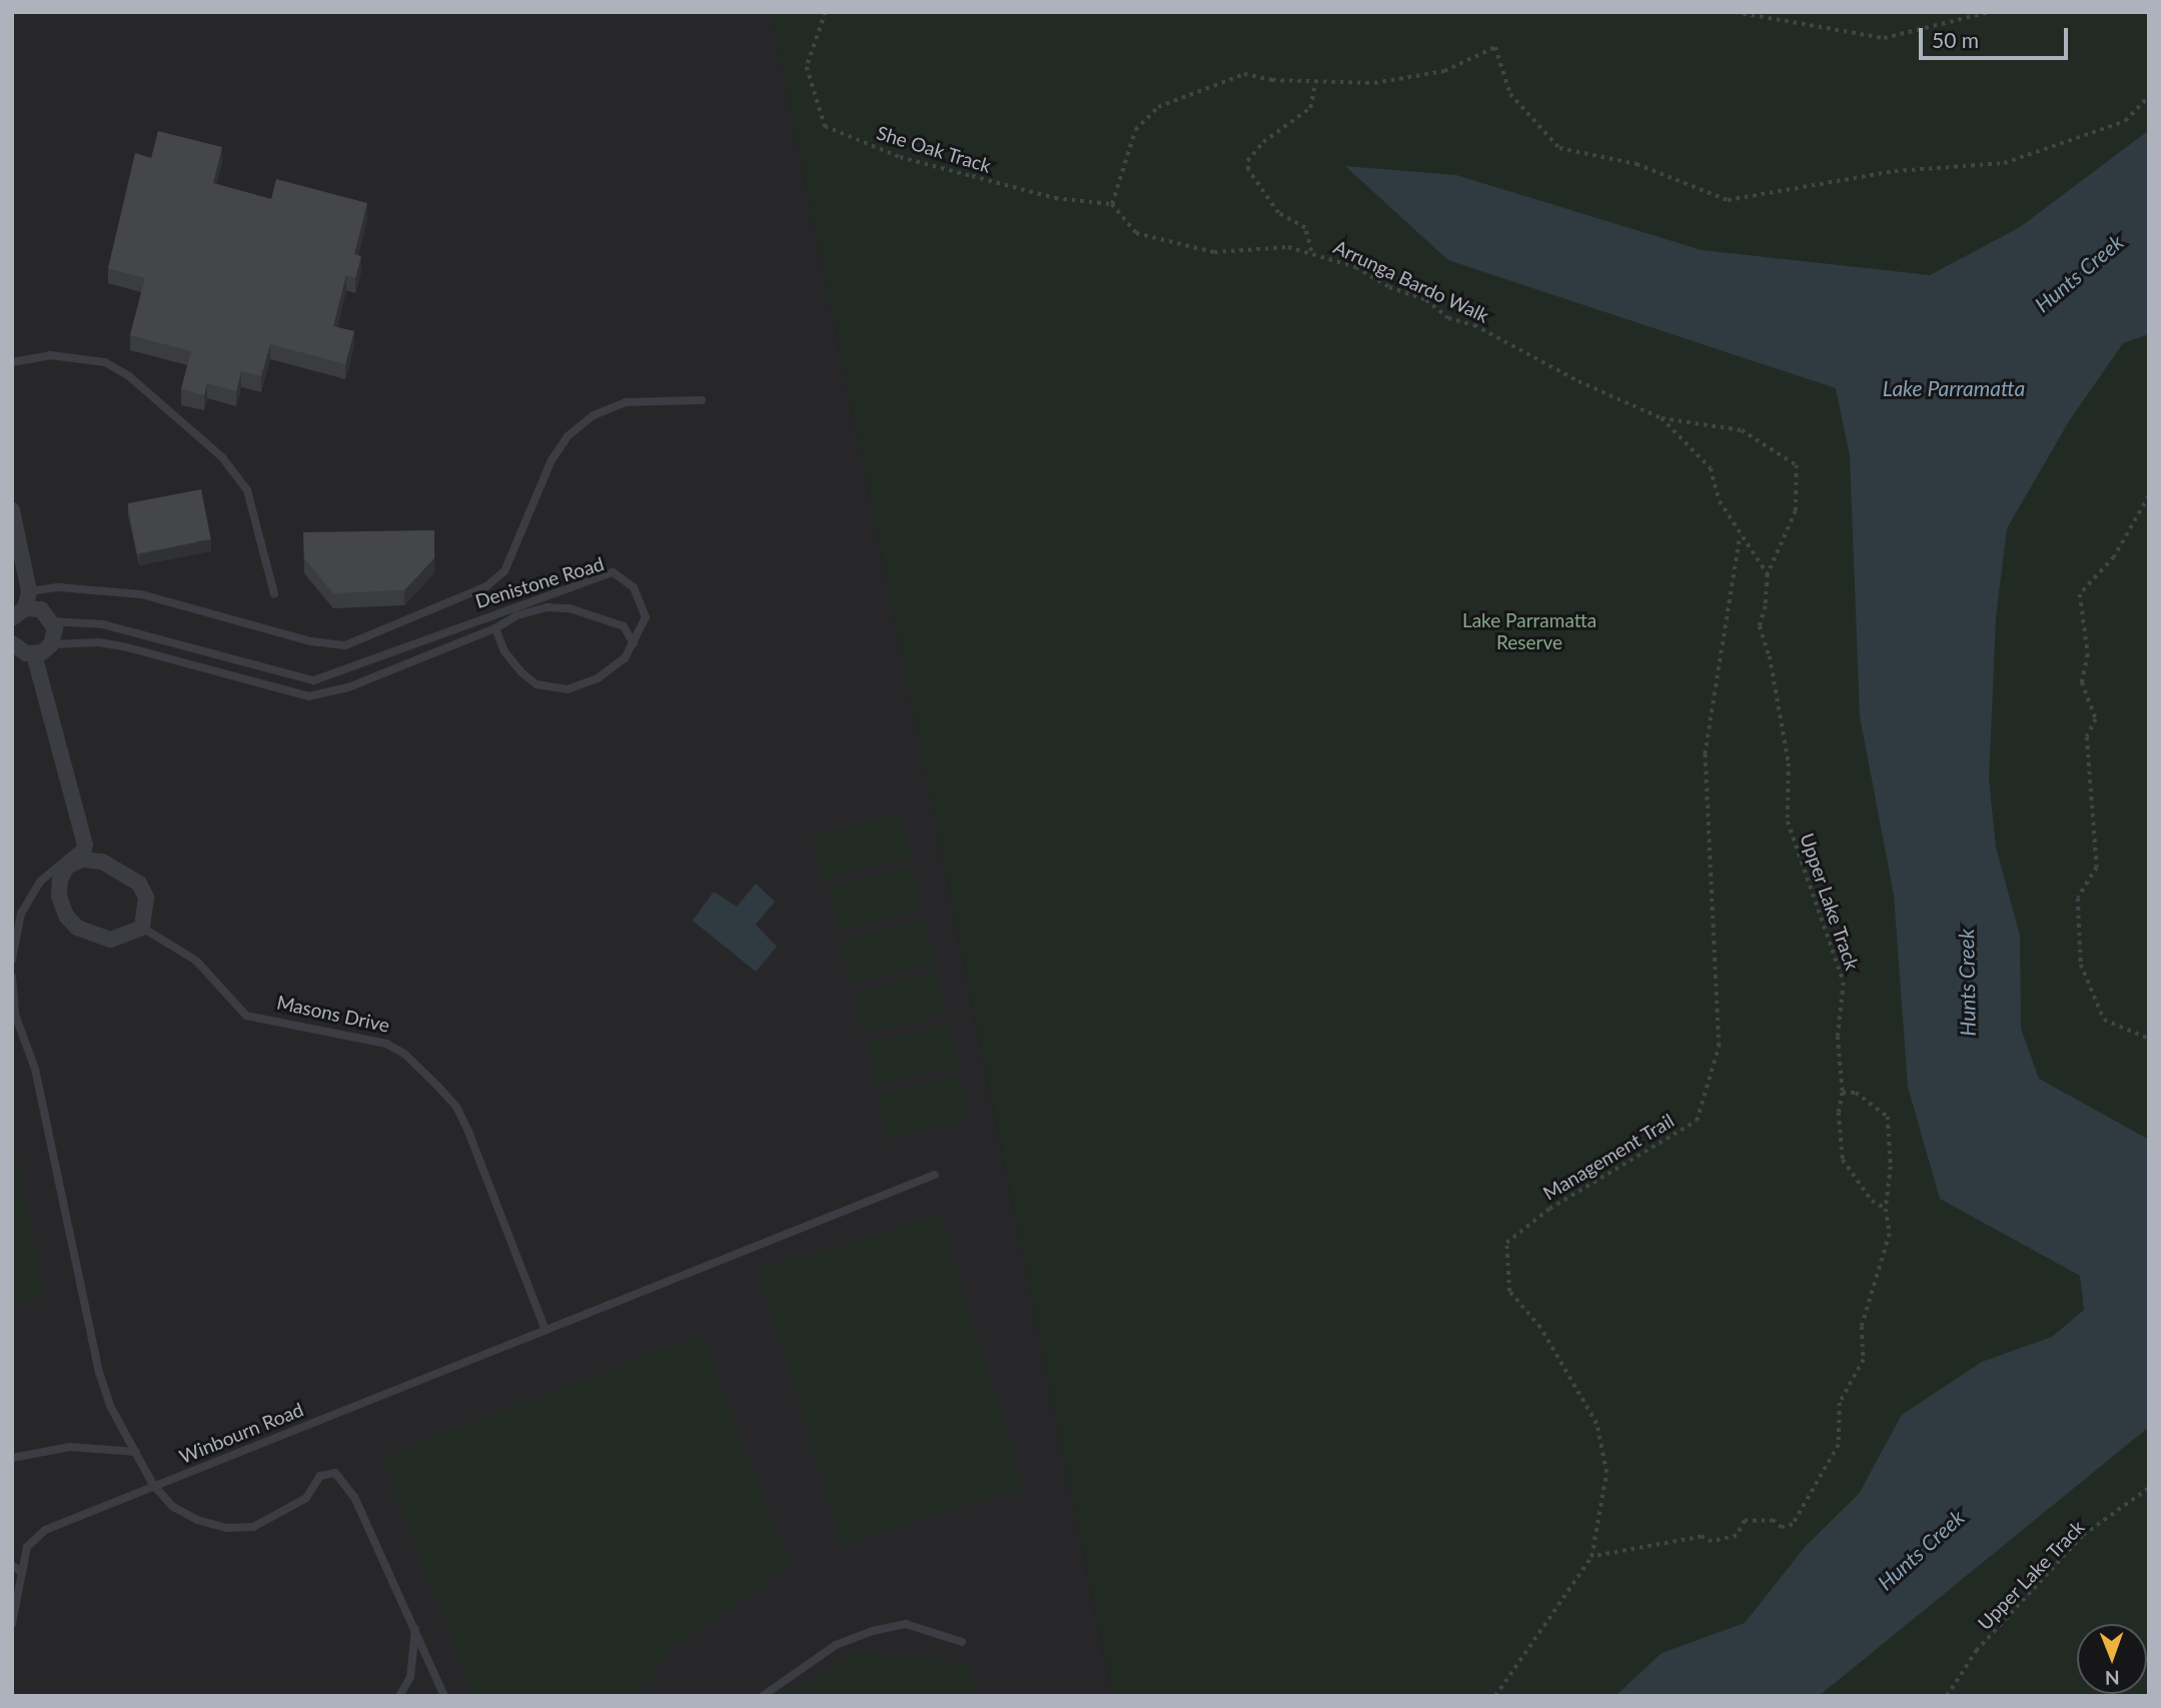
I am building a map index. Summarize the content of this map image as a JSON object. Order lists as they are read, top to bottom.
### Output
{
  "streets": {
    "lane": ["Denistone Road", "Masons Drive", "Winbourn Road"],
    "path": [
      "She Oak Track",
      "Arrunga Bardo Walk",
      "Upper Lake Track",
      "Management Trail"
    ]
  },
  "crossings": [
    ["She Oak Track", "Arrunga Bardo Walk"],
    ["Arrunga Bardo Walk", "Management Trail"],
    ["Masons Drive", "Winbourn Road"]
  ],
  "water": ["Hunts Creek", "Lake Parramatta"],
  "parks": ["Lake Parramatta Reserve"],
  "scale_bar": "50 m",
  "north": "bottom"
}
